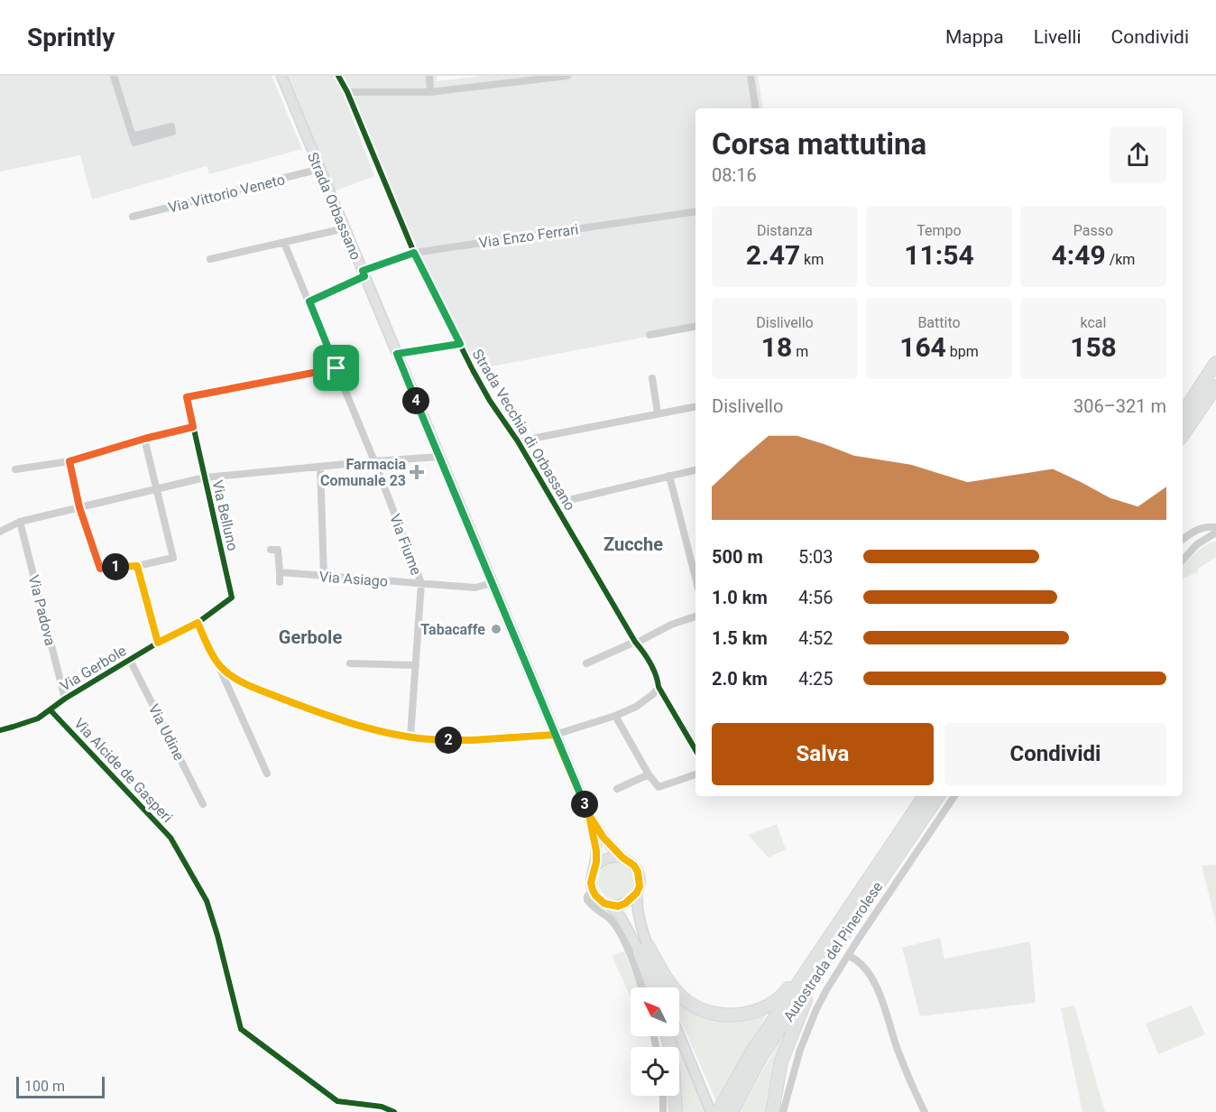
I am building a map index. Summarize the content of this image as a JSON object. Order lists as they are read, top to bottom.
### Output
{
  "streets": {
    "highway": ["Autostrada del Pinerolese"],
    "main road": ["Strada Orbassano"],
    "street": [
      "Via Vittorio Veneto",
      "Via Enzo Ferrari",
      "Strada Vecchia di Orbassano",
      "Via Belluno",
      "Via Fiume",
      "Via Asiago",
      "Via Padova",
      "Via Gerbole",
      "Via Udine",
      "Via Alcide de Gasperi"
    ]
  },
  "crossings": [
    ["Via Vittorio Veneto", "Strada Orbassano"],
    ["Strada Orbassano", "Via Enzo Ferrari"],
    ["Strada Orbassano", "Via Asiago"],
    ["Via Enzo Ferrari", "Strada Vecchia di Orbassano"],
    ["Via Enzo Ferrari", "Via Fiume"],
    ["Via Belluno", "Via Fiume"],
    ["Via Belluno", "Via Gerbole"],
    ["Via Fiume", "Via Asiago"],
    ["Via Padova", "Via Gerbole"],
    ["Via Gerbole", "Via Udine"],
    ["Via Gerbole", "Via Alcide de Gasperi"]
  ],
  "districts": ["Zucche", "Gerbole"],
  "places": {
    "health": ["Farmacia Comunale 23"],
    "other": ["Tabacaffe"]
  },
  "scale_bar": "100 m",
  "north": "top left",
  "page": {
    "header": "Sprintly",
    "nav": ["Mappa", "Livelli", "Condividi"],
    "heading": ["Corsa mattutina", "08:16"],
    "stats": [
      ["Distanza", "2.47 km"],
      ["Tempo", "11:54"],
      ["Passo", "4:49 /km"],
      ["Dislivello", "18 m"],
      ["Battito", "164 bpm"],
      ["kcal", "158"]
    ],
    "chart": ["Dislivello", "306–321 m"],
    "pins": [
      "4",
      "1",
      "2",
      "3"
    ],
    "list": [
      {
        "name": "500 m",
        "note": "5:03"
      },
      {
        "name": "1.0 km",
        "note": "4:56"
      },
      {
        "name": "1.5 km",
        "note": "4:52"
      },
      {
        "name": "2.0 km",
        "note": "4:25"
      }
    ],
    "buttons": ["Salva", "Condividi"],
    "scale": "100 m"
  }
}
